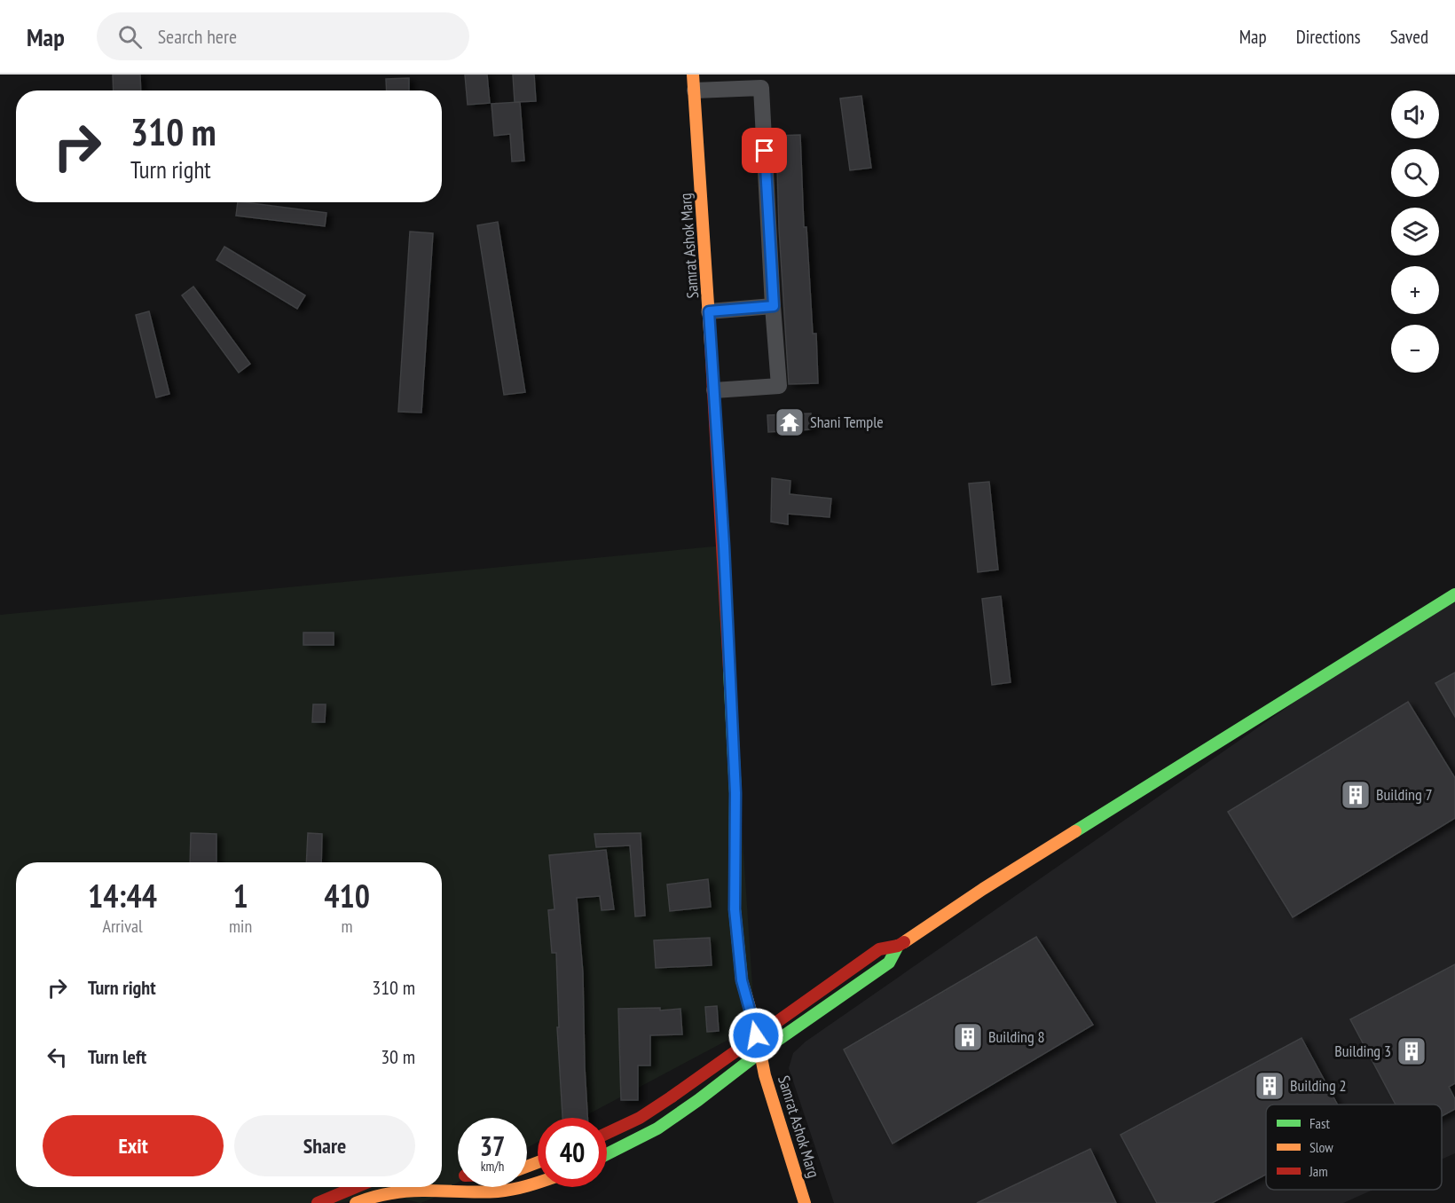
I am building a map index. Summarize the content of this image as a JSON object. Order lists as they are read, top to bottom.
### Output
{
  "streets": {
    "street": ["Samrat Ashok Marg"]
  },
  "places": {
    "temple": ["Shani Temple"],
    "building": [
      "Building 7",
      "Building 8",
      "Building 3",
      "Building 2"
    ]
  },
  "legend": ["Fast", "Slow", "Jam"],
  "page": {
    "header": "Map",
    "search": "Search here",
    "nav": ["Map", "Directions", "Saved"],
    "map_buttons": ["+", "−"],
    "turn": ["310 m", "Turn right"],
    "eta": [
      "14:44",
      "Arrival",
      "1",
      "min",
      "410",
      "m"
    ],
    "list": [
      {
        "name": "Turn right",
        "value": "310 m"
      },
      {
        "name": "Turn left",
        "value": "30 m"
      }
    ],
    "buttons": ["Exit", "Share"],
    "speed": "37 km/h",
    "limit": "40"
  }
}
